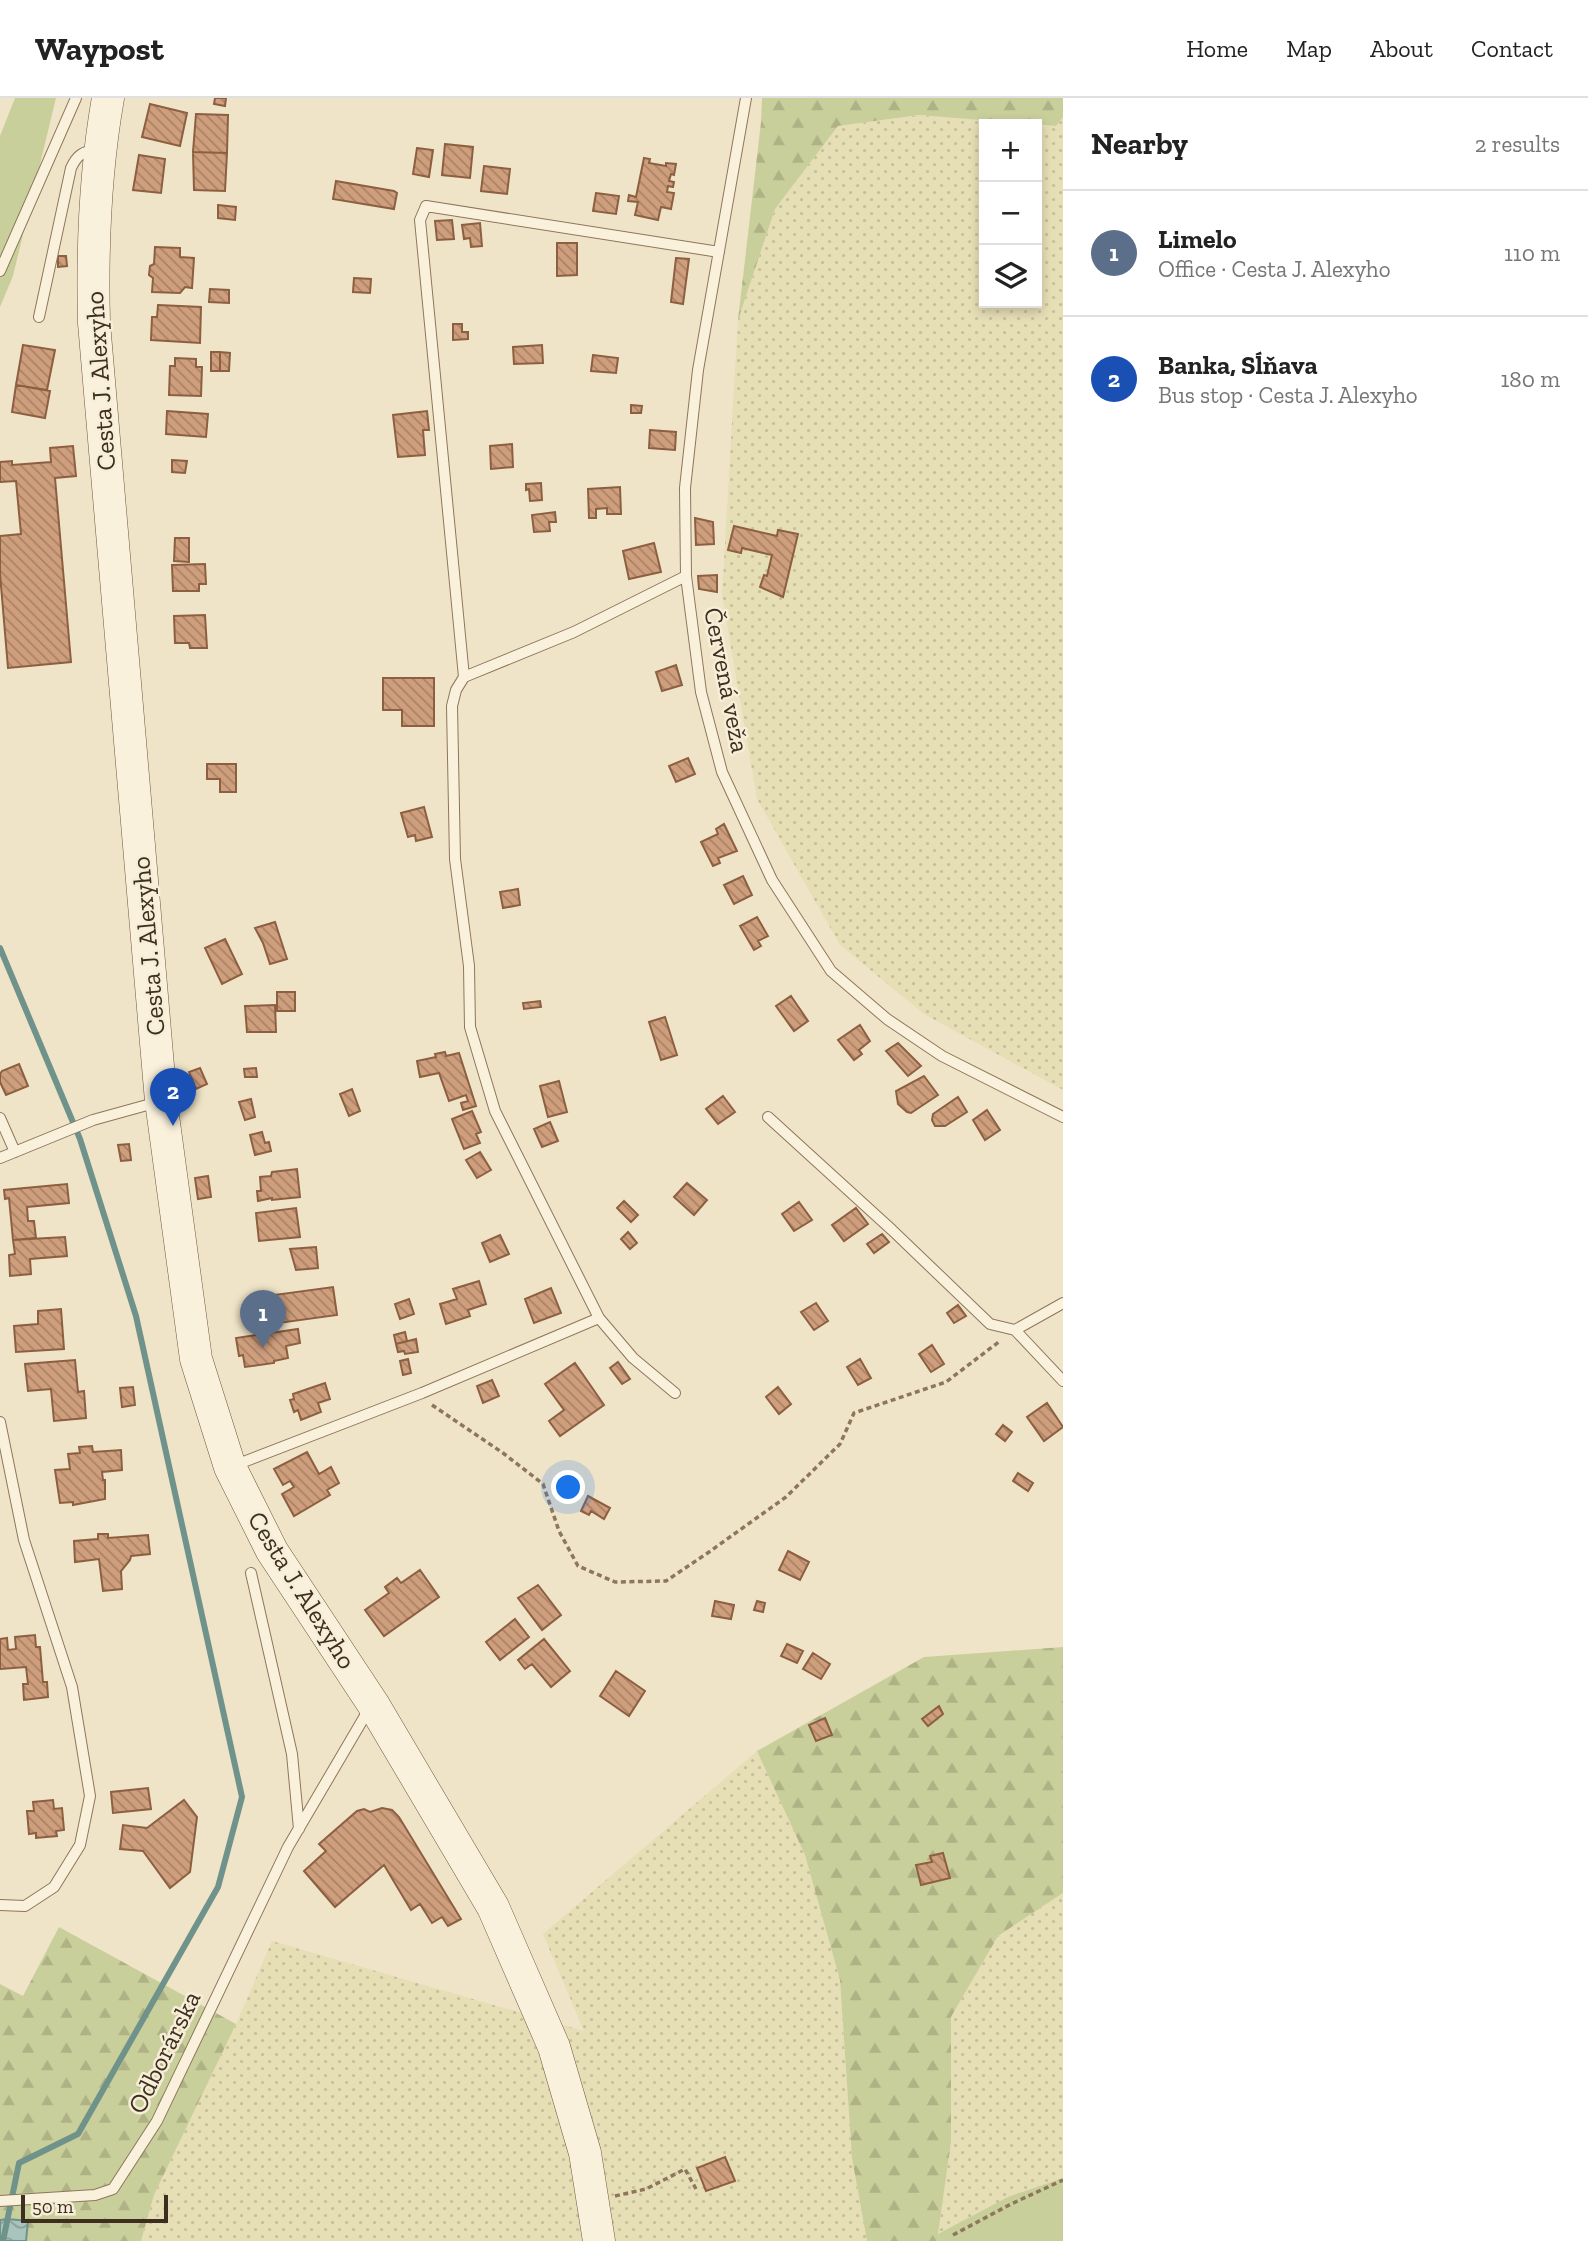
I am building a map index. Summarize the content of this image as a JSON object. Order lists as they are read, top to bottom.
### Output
{
  "streets": {
    "main road": ["Cesta J. Alexyho"],
    "lane": ["Červená veža", "Odborárska"]
  },
  "crossings": [
    ["Cesta J. Alexyho", "Odborárska"]
  ],
  "scale_bar": "50 m",
  "page": {
    "header": "Waypost",
    "nav": [
      "Home",
      "Map",
      "About",
      "Contact"
    ],
    "heading": ["Nearby", "2 results"],
    "map_buttons": ["+", "−"],
    "list": [
      {
        "mark": "1",
        "name": "Limelo",
        "note": "Office · Cesta J. Alexyho",
        "value": "110 m"
      },
      {
        "mark": "2",
        "name": "Banka, Sĺňava",
        "note": "Bus stop · Cesta J. Alexyho",
        "value": "180 m"
      }
    ],
    "pins": ["2", "1"],
    "scale": "50 m"
  }
}
